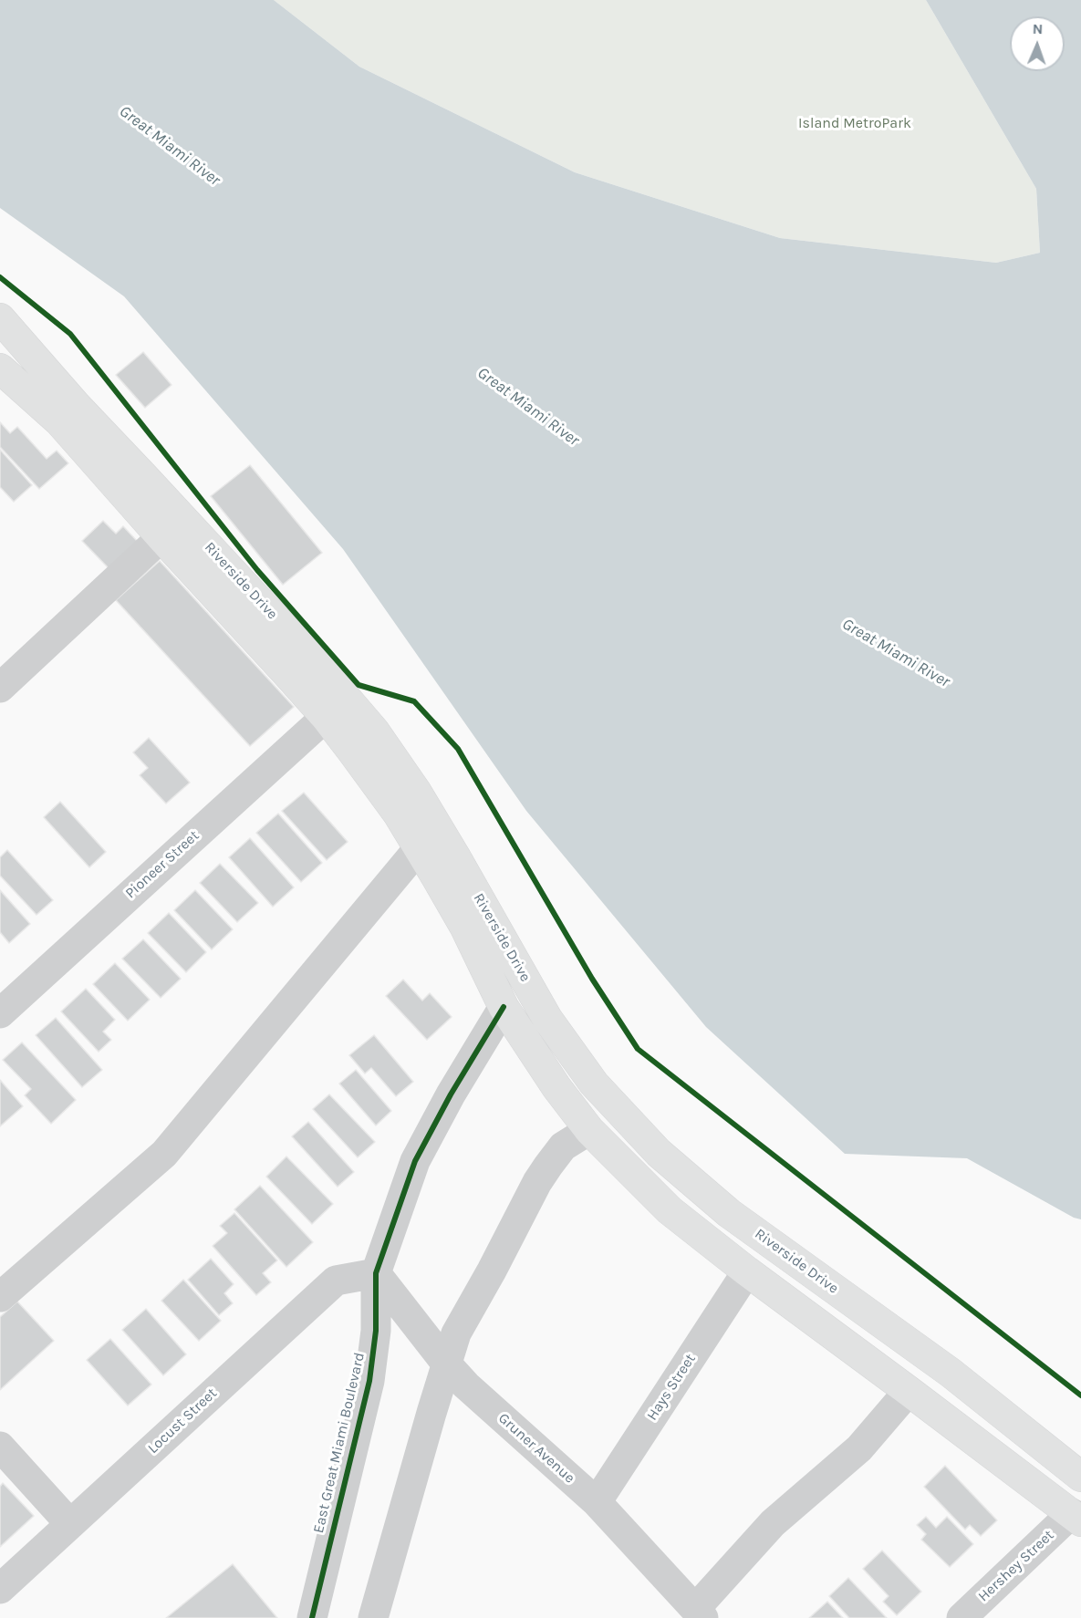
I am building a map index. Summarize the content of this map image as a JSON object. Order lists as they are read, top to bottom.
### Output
{
  "streets": {
    "main road": ["Riverside Drive"],
    "street": [
      "Pioneer Street",
      "Hays Street",
      "Locust Street",
      "East Great Miami Boulevard",
      "Gruner Avenue",
      "Hershey Street"
    ]
  },
  "crossings": [
    ["Riverside Drive", "Pioneer Street"],
    ["Riverside Drive", "Hays Street"],
    ["Riverside Drive", "East Great Miami Boulevard"],
    ["Riverside Drive", "Hershey Street"],
    ["Hays Street", "Gruner Avenue"],
    ["Locust Street", "East Great Miami Boulevard"],
    ["Locust Street", "Gruner Avenue"],
    ["East Great Miami Boulevard", "Gruner Avenue"]
  ],
  "water": ["Great Miami River"],
  "parks": ["Island MetroPark"],
  "north": "top"
}
